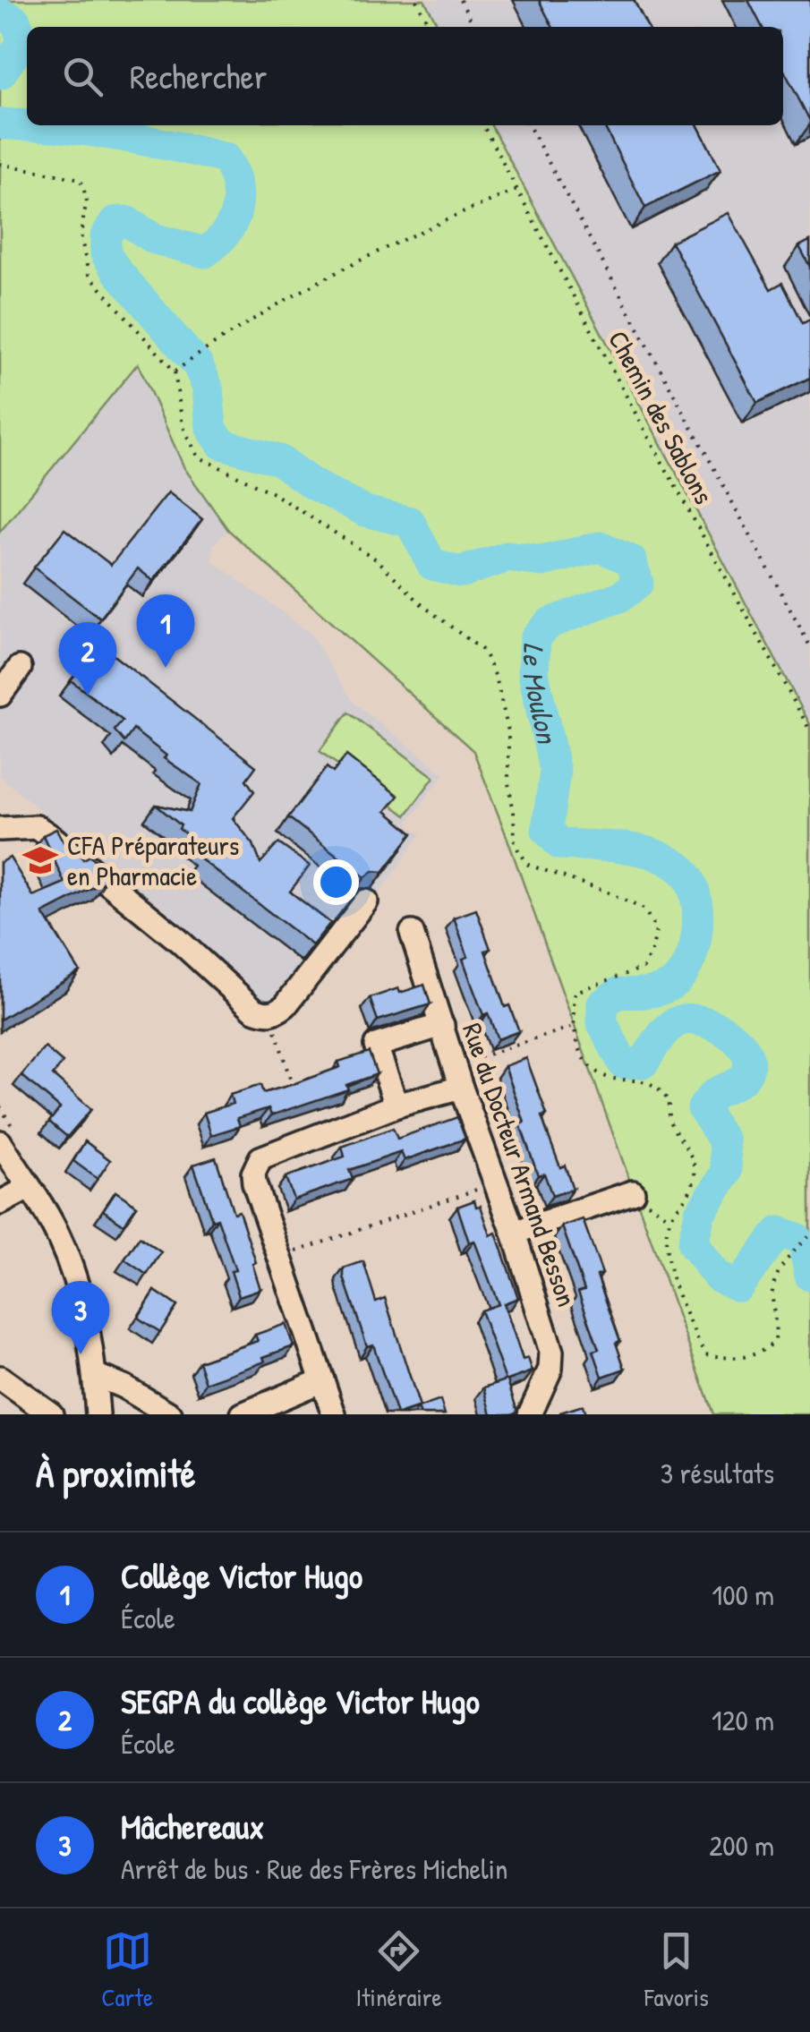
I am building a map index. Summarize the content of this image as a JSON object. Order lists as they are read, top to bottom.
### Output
{
  "streets": {
    "street": ["Rue du Docteur Armand Besson"],
    "path": ["Chemin des Sablons"]
  },
  "water": ["Le Moulon"],
  "places": {
    "school or university": ["CFA Préparateurs en Pharmacie"]
  },
  "page": {
    "search": "Rechercher",
    "pins": ["1", "2", "3"],
    "heading": ["À proximité", "3 résultats"],
    "list": [
      {
        "mark": "1",
        "name": "Collège Victor Hugo",
        "note": "École",
        "value": "100 m"
      },
      {
        "mark": "2",
        "name": "SEGPA du collège Victor Hugo",
        "note": "École",
        "value": "120 m"
      },
      {
        "mark": "3",
        "name": "Mâchereaux",
        "note": "Arrêt de bus · Rue des Frères Michelin",
        "value": "200 m"
      }
    ],
    "nav": ["Carte", "Itinéraire", "Favoris"]
  }
}
